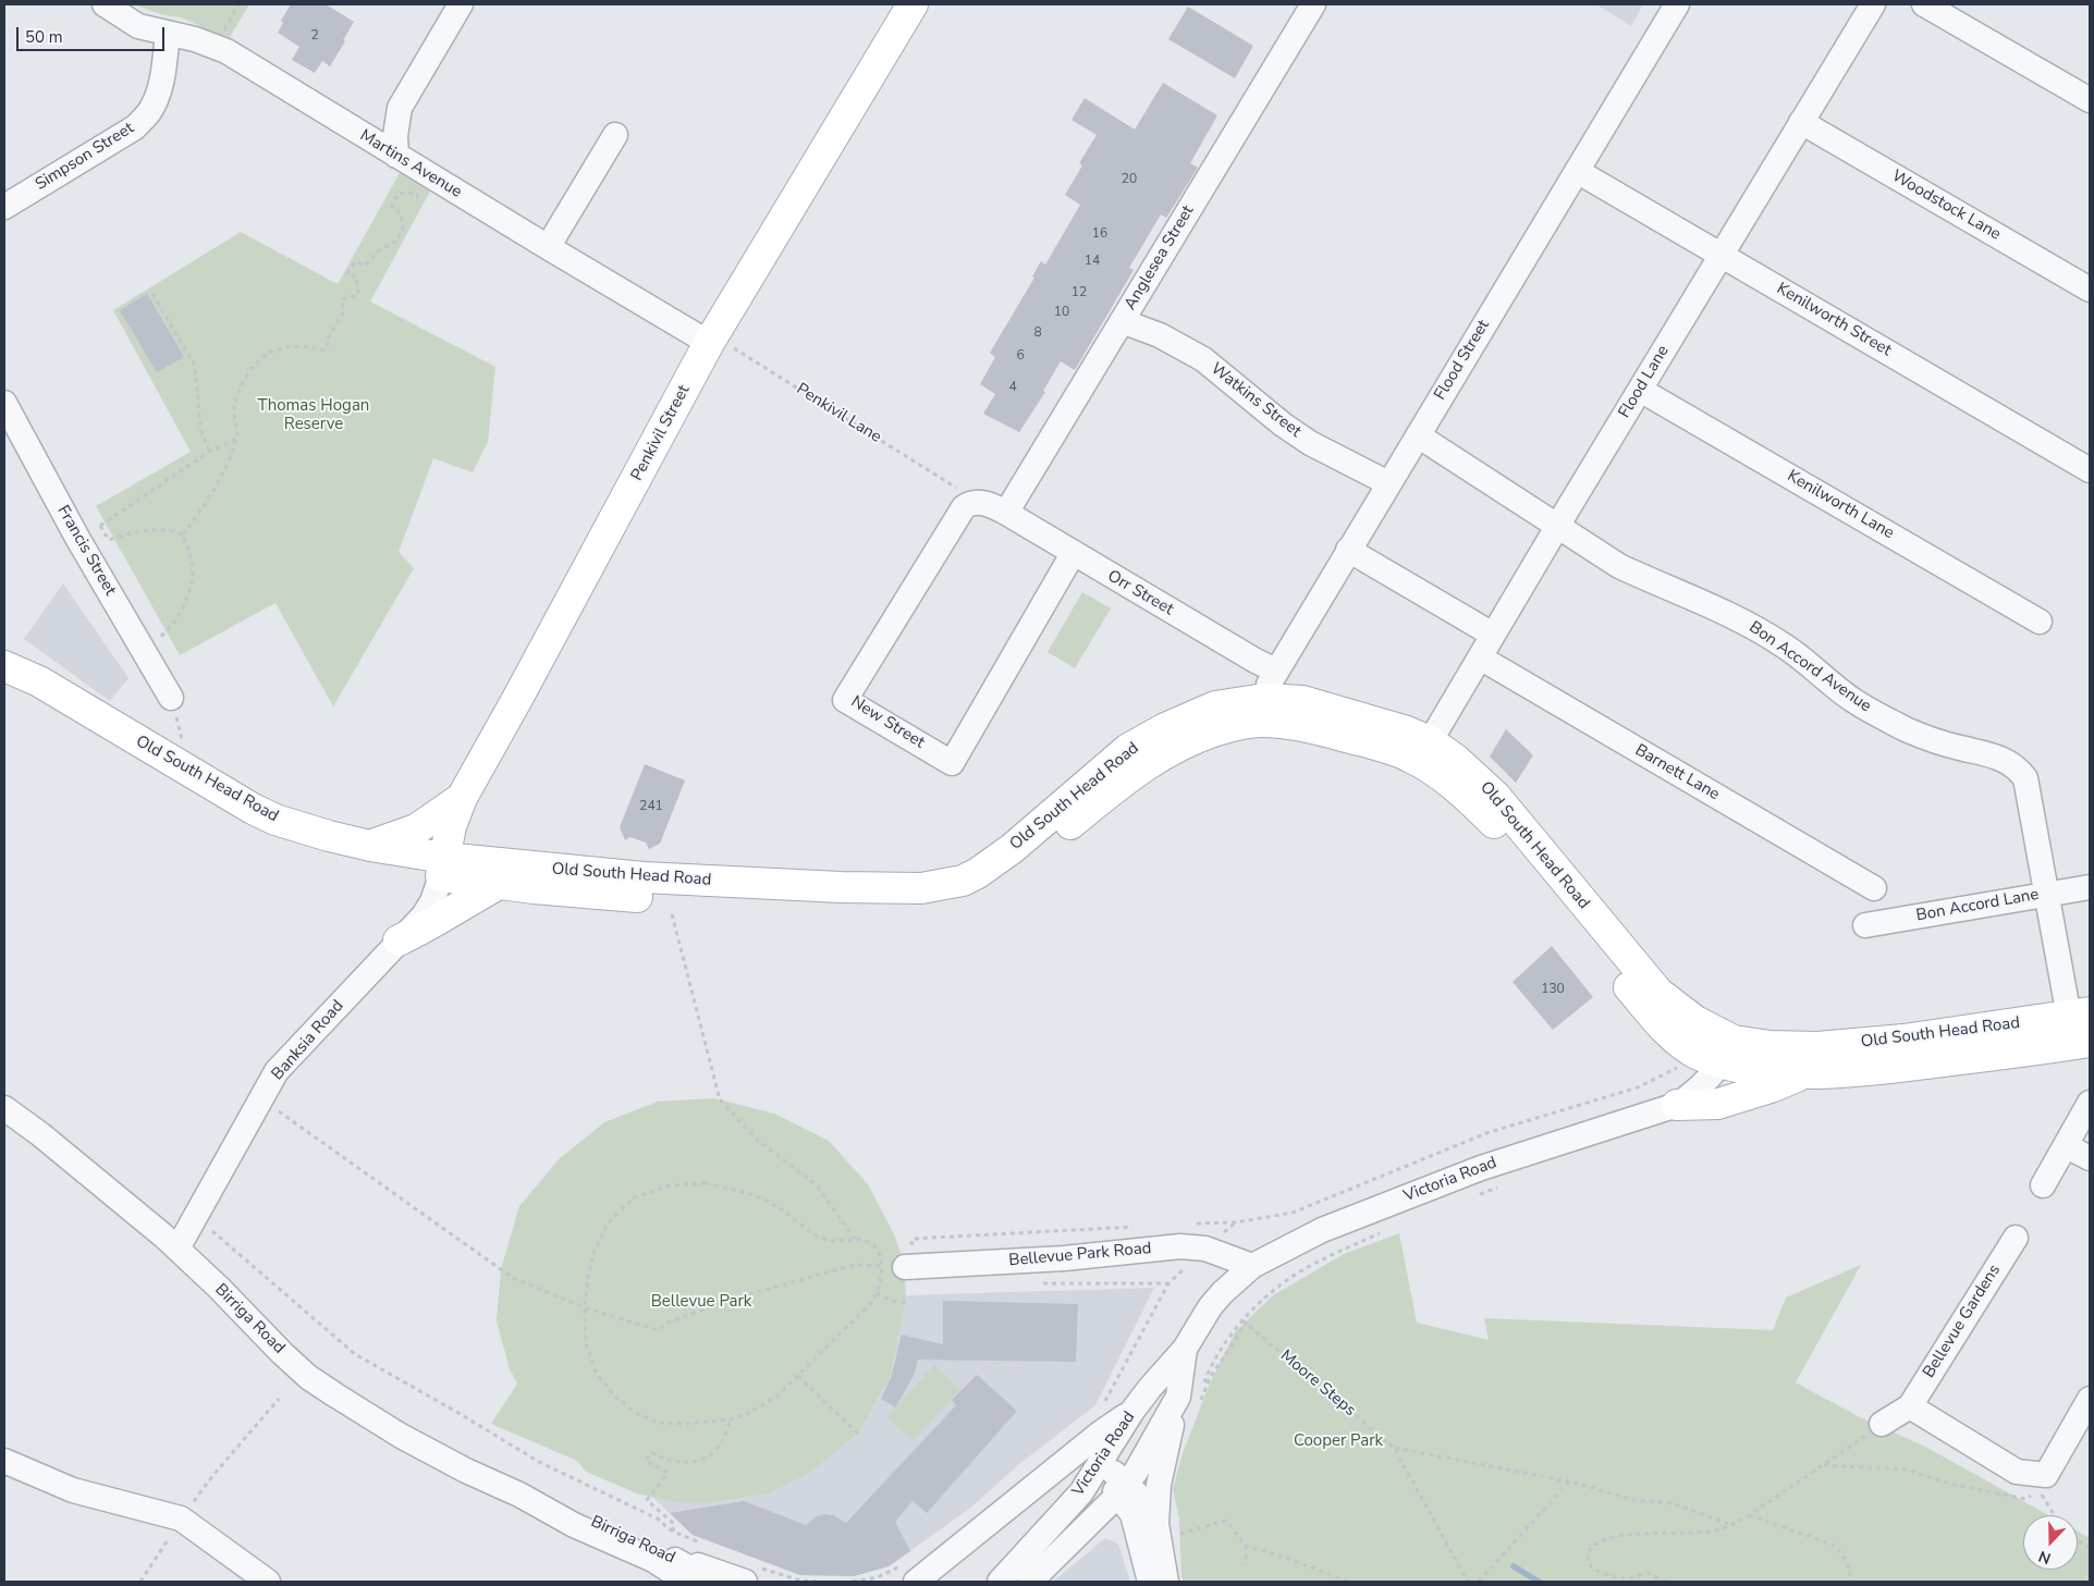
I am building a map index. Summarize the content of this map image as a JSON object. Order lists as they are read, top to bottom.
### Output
{
  "streets": {
    "main road": ["Penkivil Street", "Old South Head Road"],
    "street": [
      "Simpson Street",
      "Martins Avenue",
      "Woodstock Lane",
      "Anglesea Street",
      "Kenilworth Street",
      "Flood Street",
      "Flood Lane",
      "Watkins Street",
      "Kenilworth Lane",
      "Francis Street",
      "Orr Street",
      "Bon Accord Avenue",
      "New Street",
      "Barnett Lane",
      "Bon Accord Lane",
      "Banksia Road",
      "Victoria Road",
      "Bellevue Park Road",
      "Birriga Road",
      "Bellevue Gardens"
    ],
    "path": ["Penkivil Lane", "Moore Steps"]
  },
  "crossings": [
    ["Simpson Street", "Martins Avenue"],
    ["Martins Avenue", "Penkivil Lane"],
    ["Martins Avenue", "Penkivil Street"],
    ["Woodstock Lane", "Flood Lane"],
    ["Anglesea Street", "Watkins Street"],
    ["Anglesea Street", "Orr Street"],
    ["Anglesea Street", "New Street"],
    ["Kenilworth Street", "Flood Street"],
    ["Kenilworth Street", "Flood Lane"],
    ["Flood Street", "Watkins Street"],
    ["Flood Street", "Orr Street"],
    ["Flood Street", "Bon Accord Avenue"],
    ["Flood Street", "Old South Head Road"],
    ["Flood Lane", "Kenilworth Lane"],
    ["Flood Lane", "Bon Accord Avenue"],
    ["Flood Lane", "Barnett Lane"],
    ["Flood Lane", "Old South Head Road"],
    ["Penkivil Lane", "Penkivil Street"],
    ["Penkivil Street", "Old South Head Road"],
    ["Penkivil Street", "Banksia Road"],
    ["Orr Street", "New Street"],
    ["Bon Accord Avenue", "Old South Head Road"],
    ["Bon Accord Avenue", "Bon Accord Lane"],
    ["Old South Head Road", "Banksia Road"],
    ["Old South Head Road", "Victoria Road"],
    ["Banksia Road", "Birriga Road"],
    ["Victoria Road", "Bellevue Park Road"]
  ],
  "parks": ["Thomas Hogan Reserve", "Bellevue Park", "Cooper Park"],
  "house_numbers": [
    "2",
    "20",
    "16",
    "14",
    "12",
    "10",
    "8",
    "6",
    "4",
    "241",
    "130"
  ],
  "scale_bar": "50 m",
  "north": "bottom"
}
